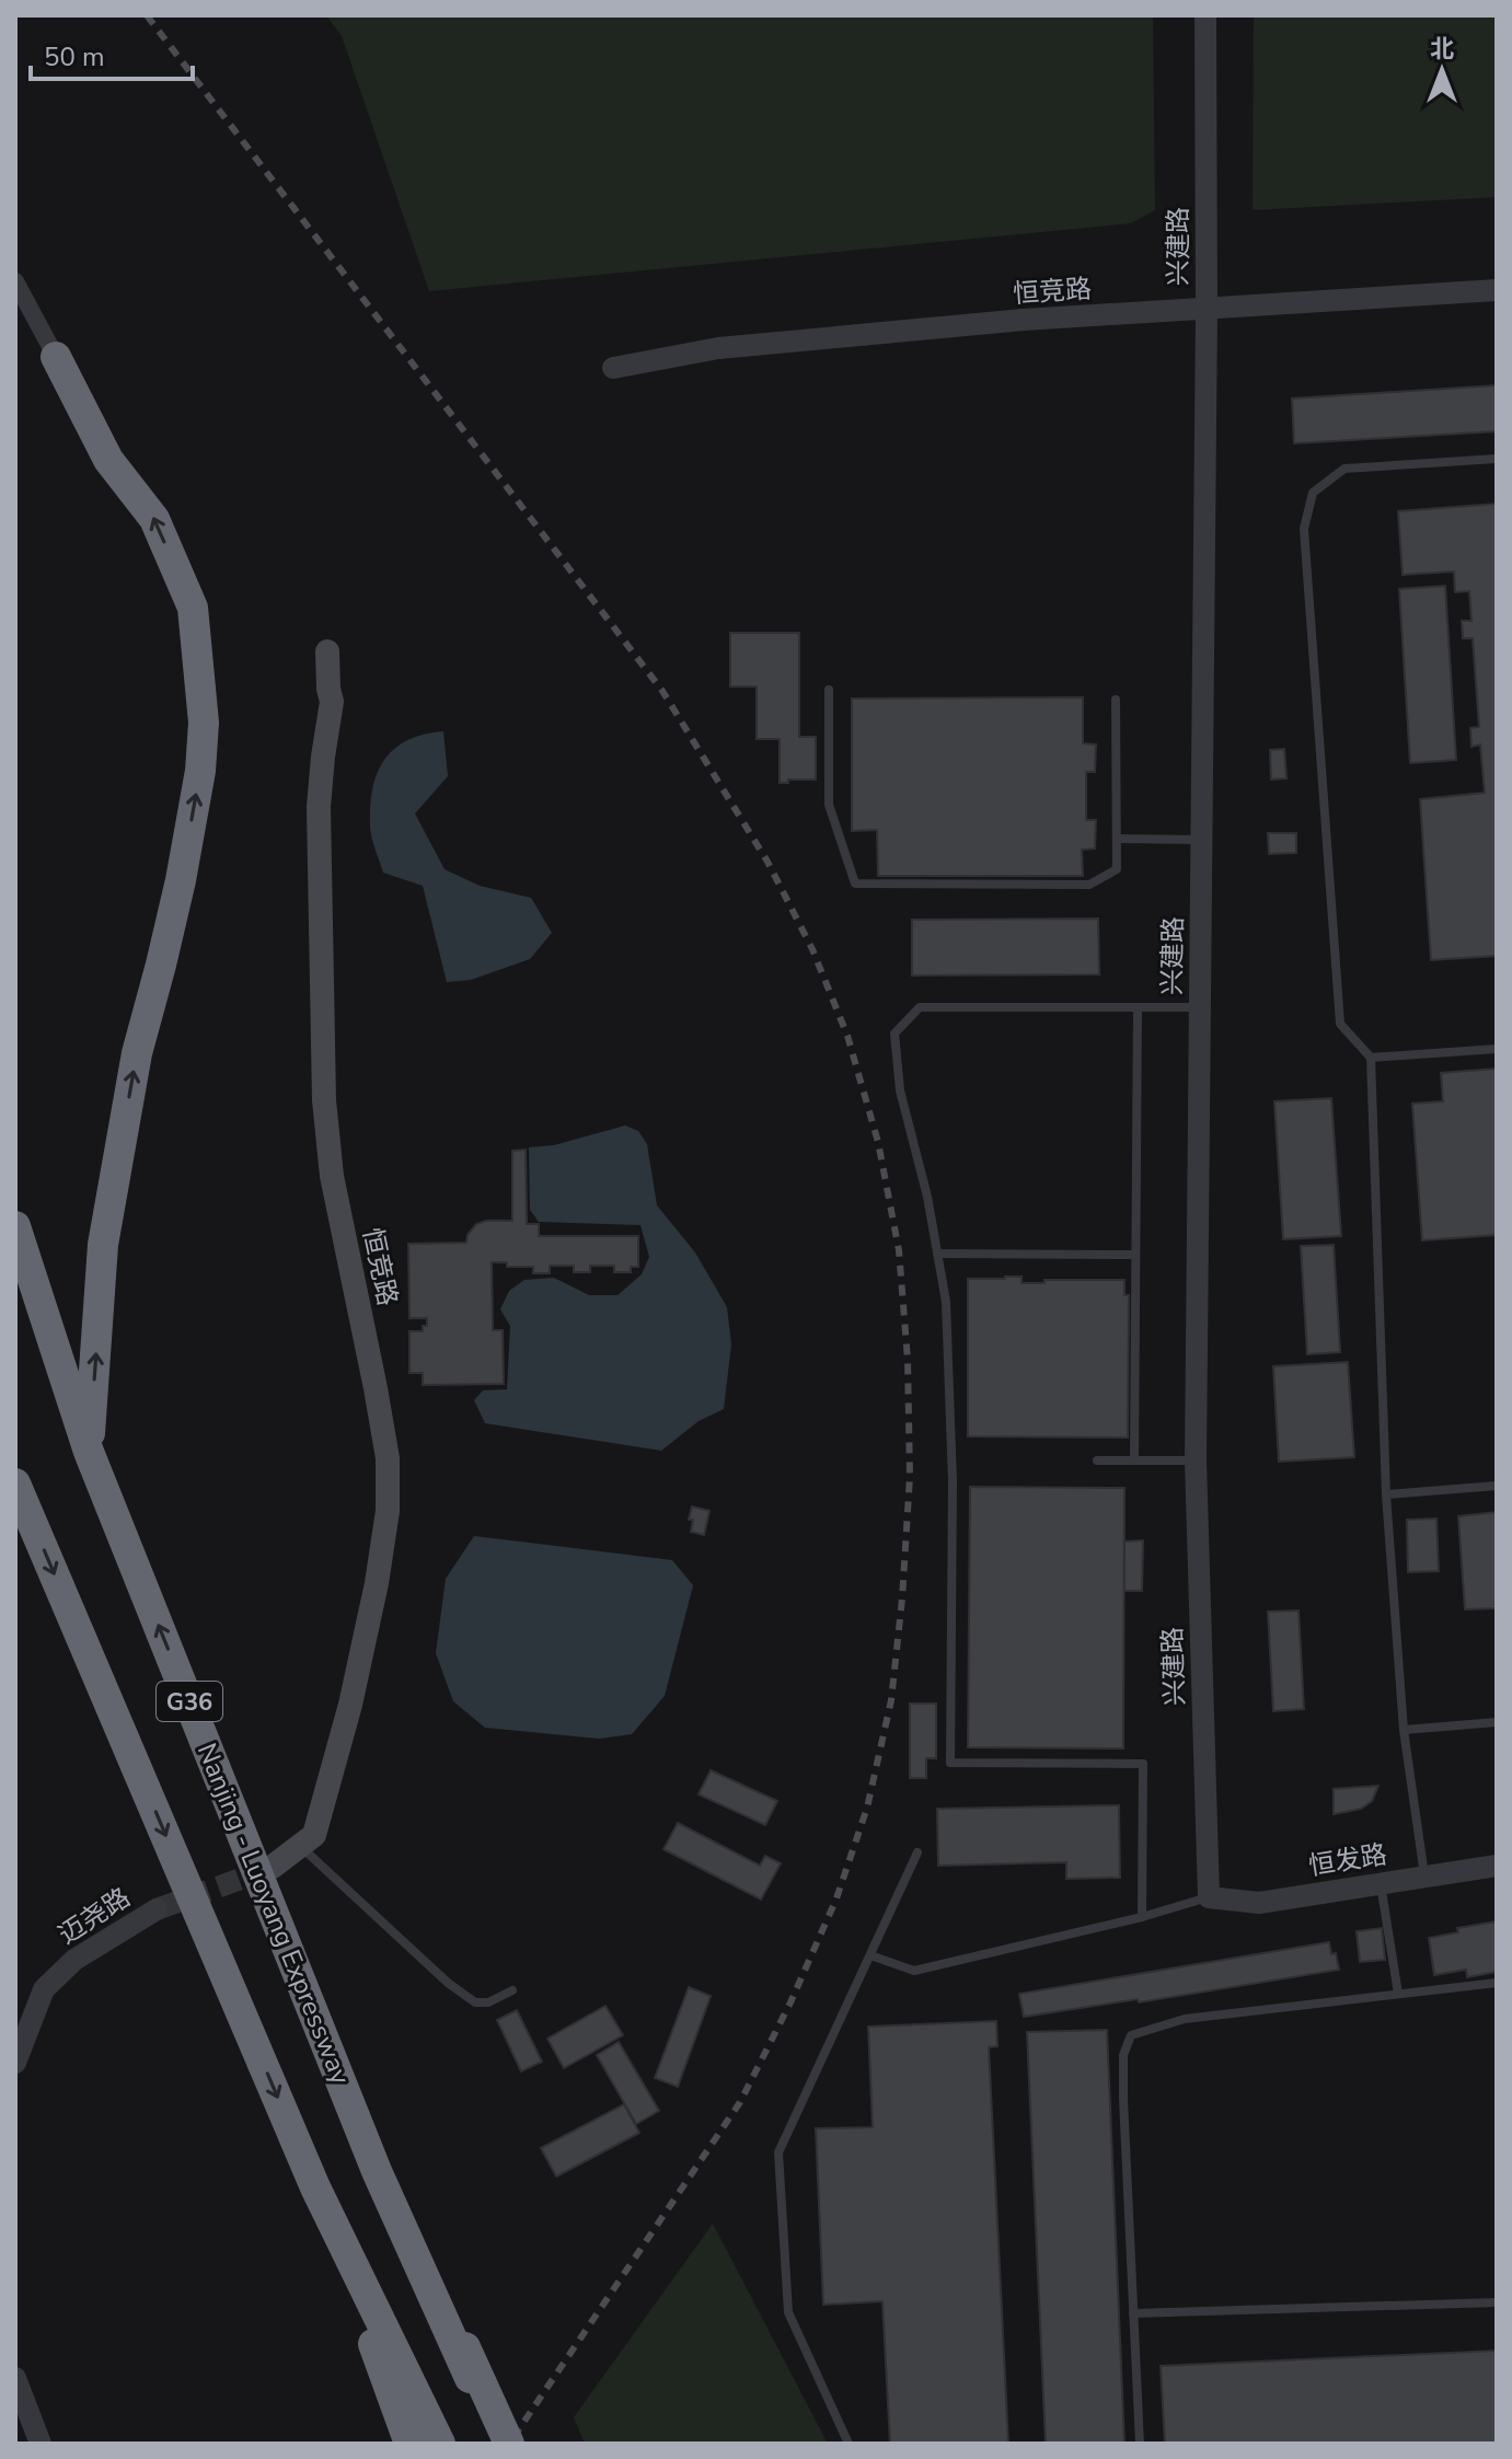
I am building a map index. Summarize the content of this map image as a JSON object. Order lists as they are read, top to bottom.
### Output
{
  "streets": {
    "highway": ["G36", "Nanjing - Luoyang Expressway"],
    "main road": ["恒竞路"],
    "street": ["兴建路", "恒发路", "迈尧路"]
  },
  "crossings": [
    ["兴建路", "恒竞路"],
    ["兴建路", "恒发路"]
  ],
  "scale_bar": "50 m",
  "north": "top"
}
